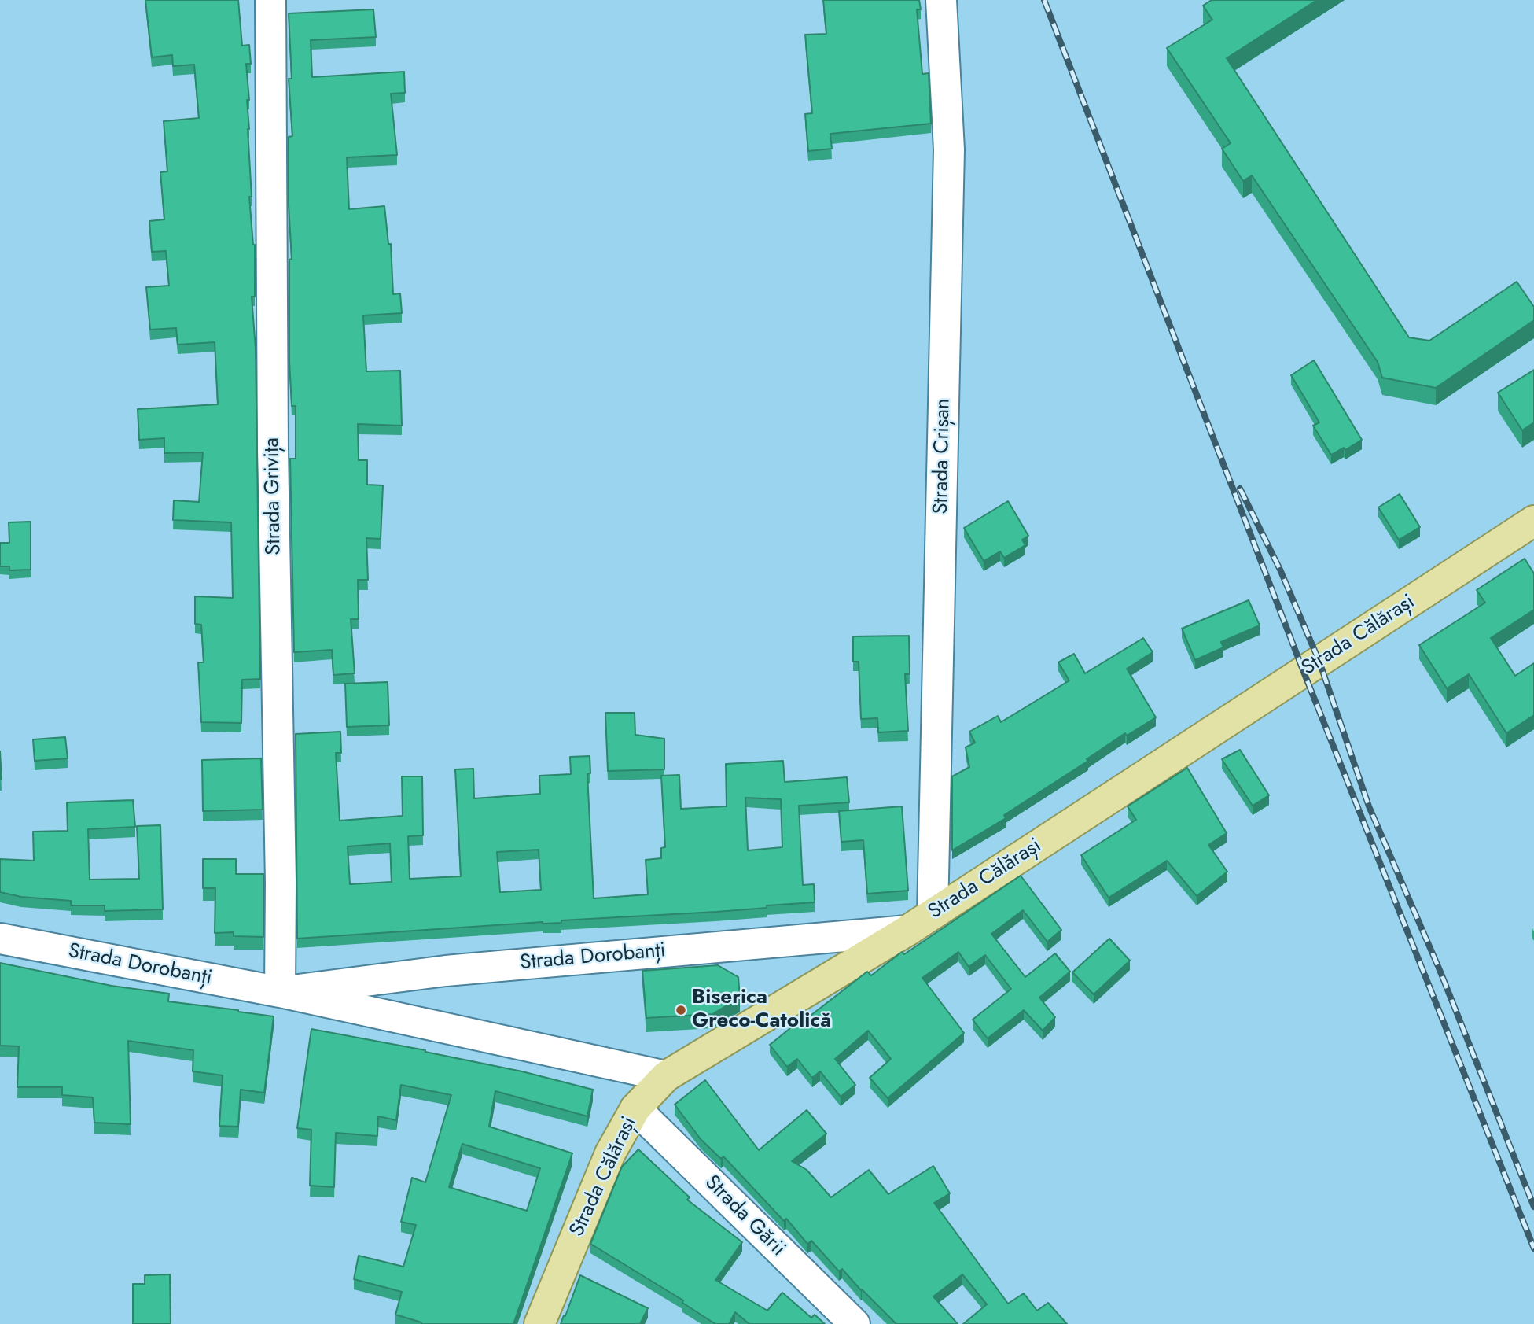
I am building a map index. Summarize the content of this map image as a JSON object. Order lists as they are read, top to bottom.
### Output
{
  "streets": {
    "main road": ["Strada Călărași"],
    "street": [
      "Strada Crișan",
      "Strada Grivița",
      "Strada Dorobanți",
      "Strada Gării"
    ]
  },
  "crossings": [
    ["Strada Crișan", "Strada Călărași"],
    ["Strada Grivița", "Strada Dorobanți"],
    ["Strada Călărași", "Strada Dorobanți"],
    ["Strada Călărași", "Strada Gării"]
  ],
  "places": ["Biserica Greco-Catolică"]
}
